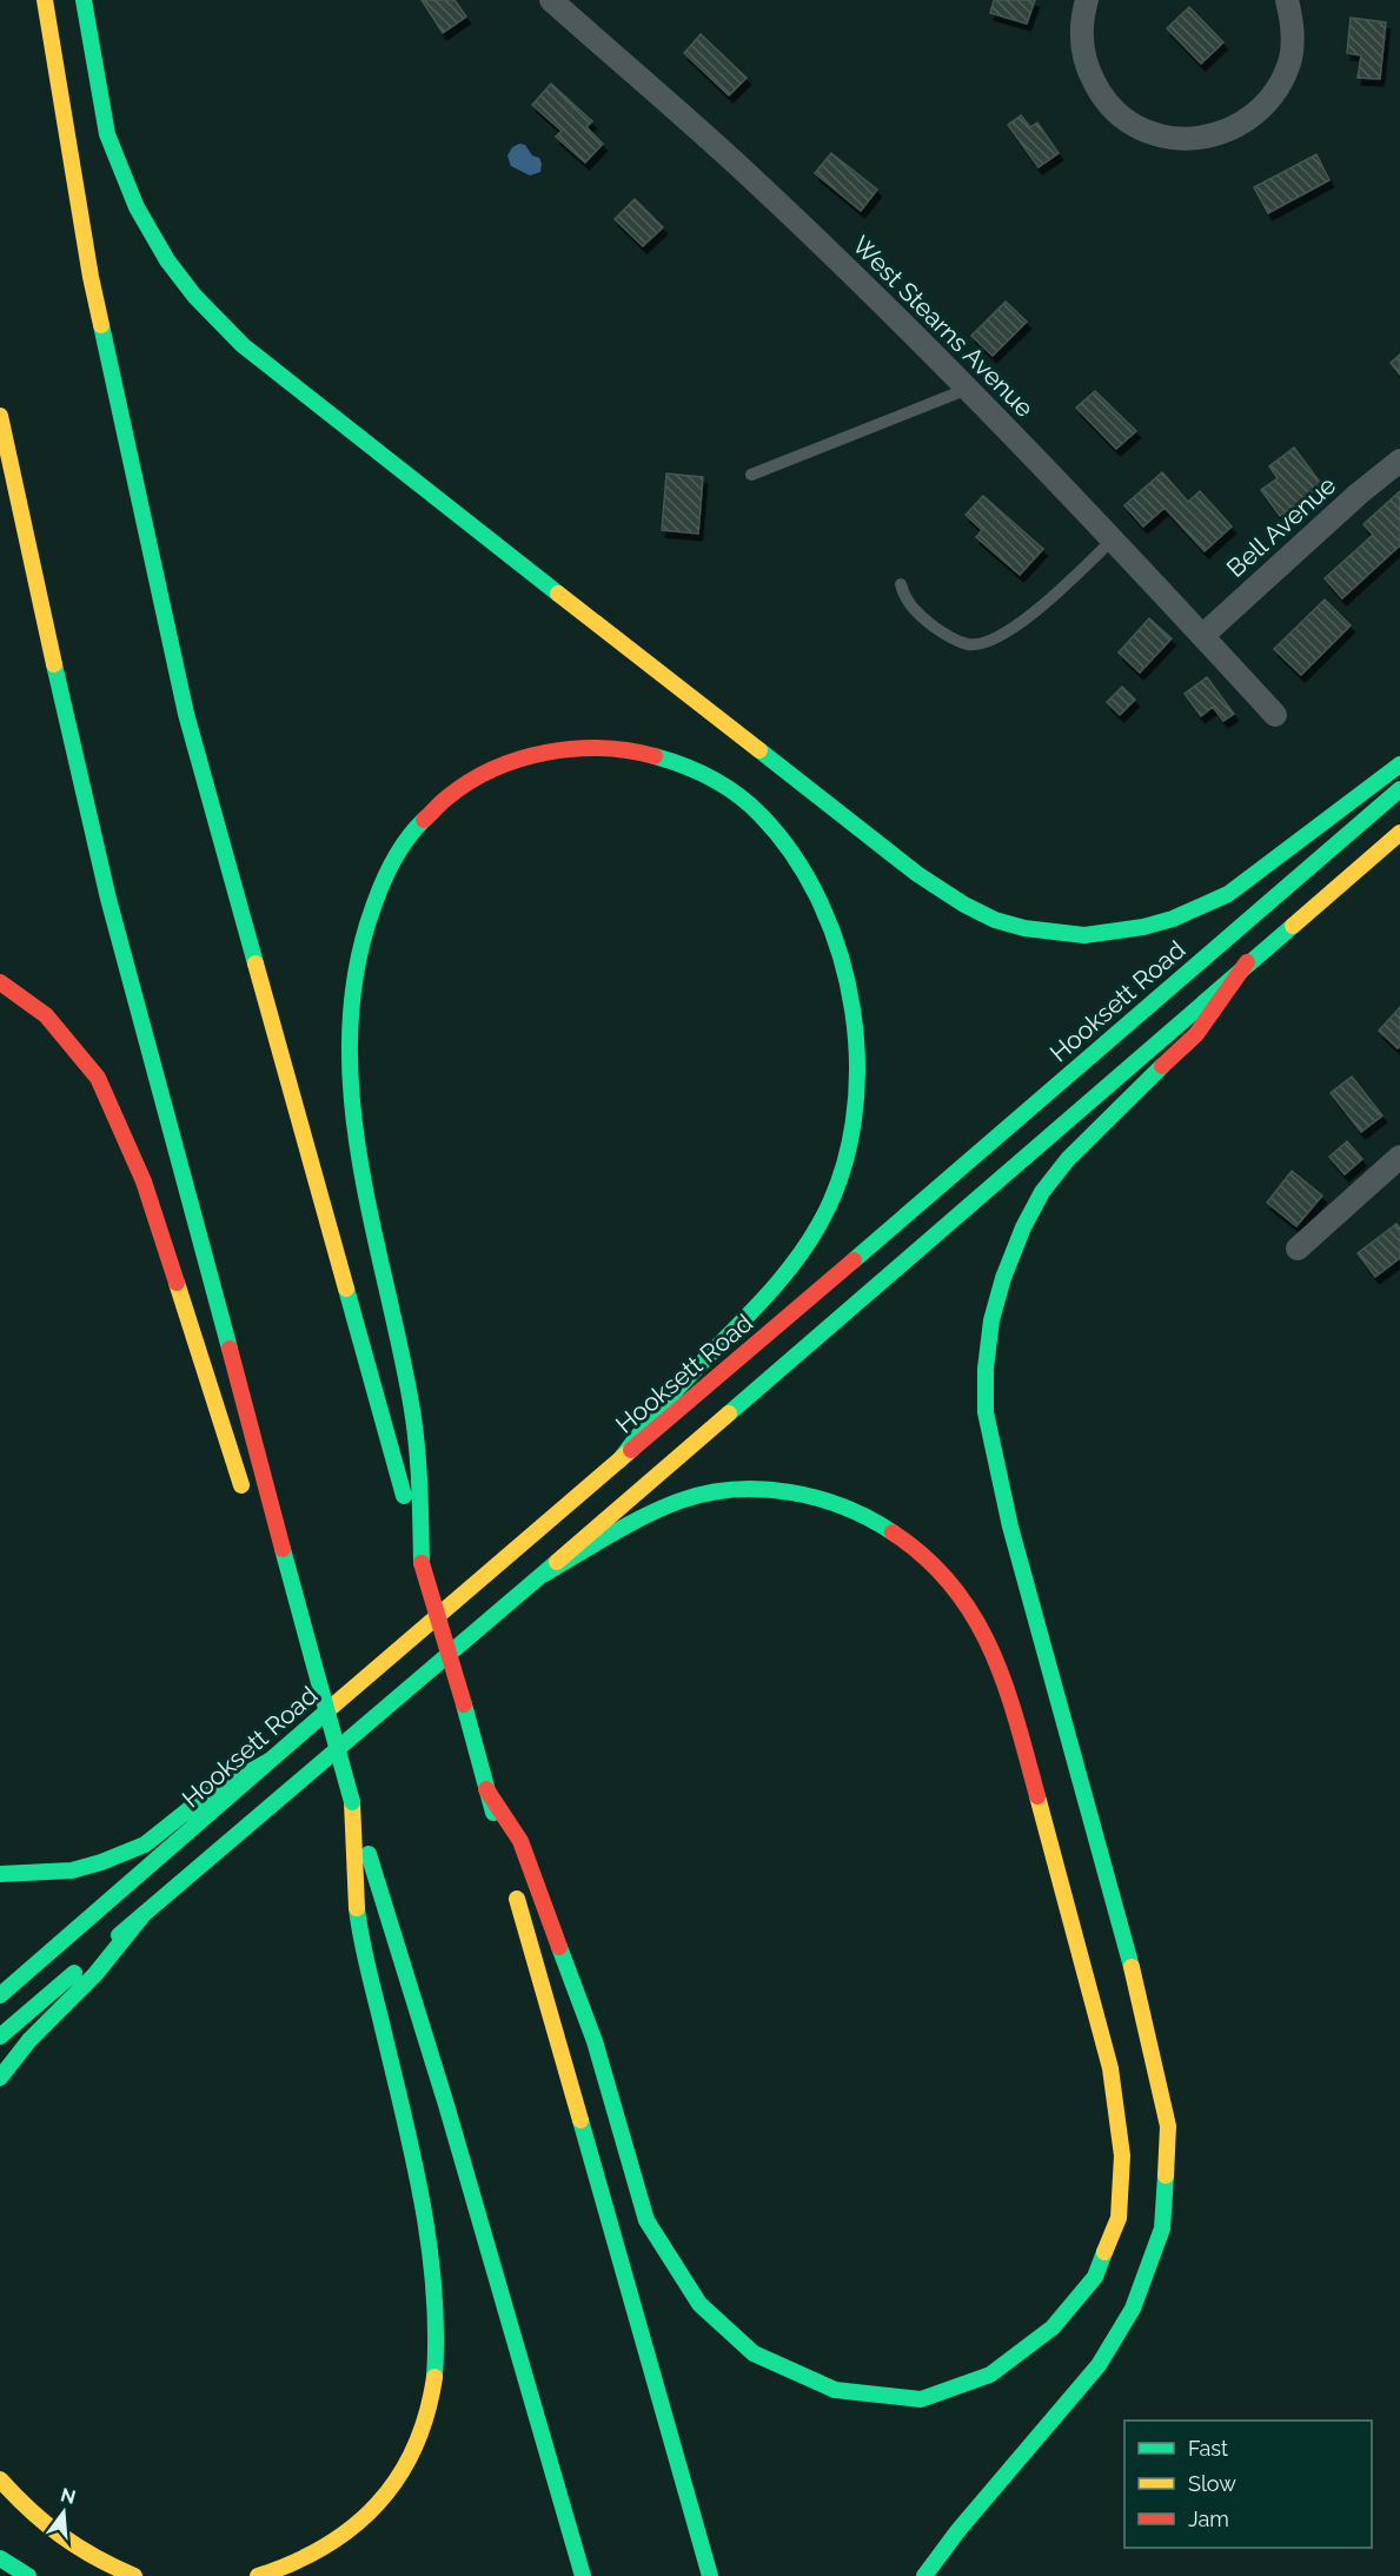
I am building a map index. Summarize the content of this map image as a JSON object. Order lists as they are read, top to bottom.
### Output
{
  "streets": {
    "main road": ["Hooksett Road"],
    "street": ["West Stearns Avenue", "Bell Avenue"]
  },
  "crossings": [
    ["West Stearns Avenue", "Bell Avenue"]
  ],
  "legend": ["Fast", "Slow", "Jam"],
  "north": "top"
}
